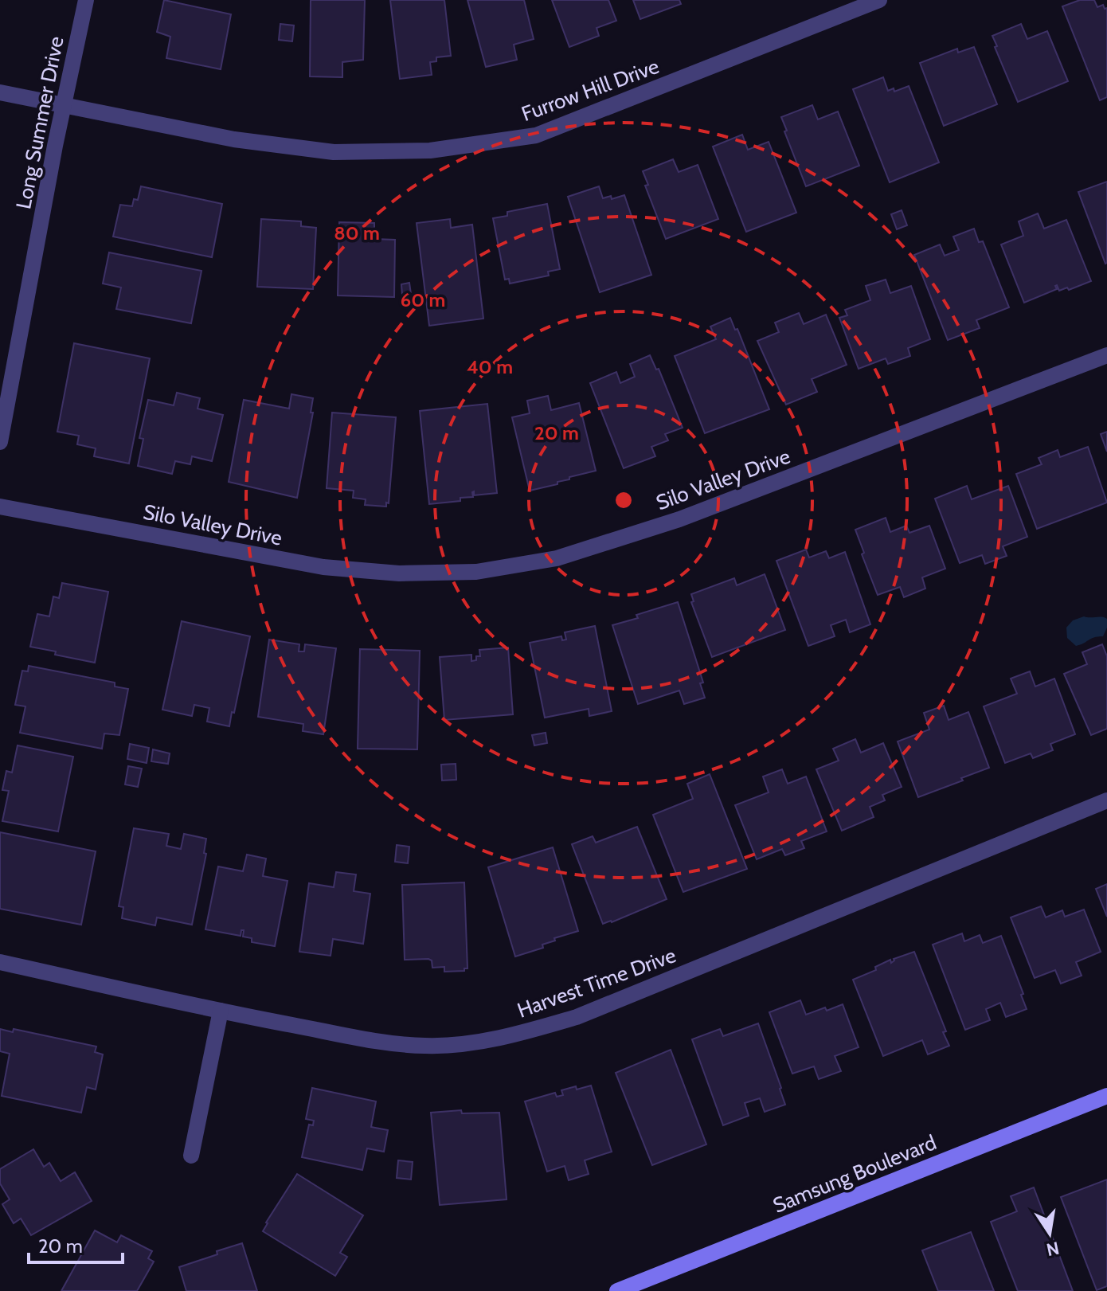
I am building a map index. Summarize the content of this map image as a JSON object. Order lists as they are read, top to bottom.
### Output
{
  "streets": {
    "street": [
      "Furrow Hill Drive",
      "Long Summer Drive",
      "Silo Valley Drive",
      "Harvest Time Drive",
      "Samsung Boulevard"
    ]
  },
  "crossings": [
    ["Furrow Hill Drive", "Long Summer Drive"]
  ],
  "scale_bar": "20 m",
  "north": "bottom",
  "rings": [
    "80 m",
    "60 m",
    "40 m",
    "20 m"
  ]
}
